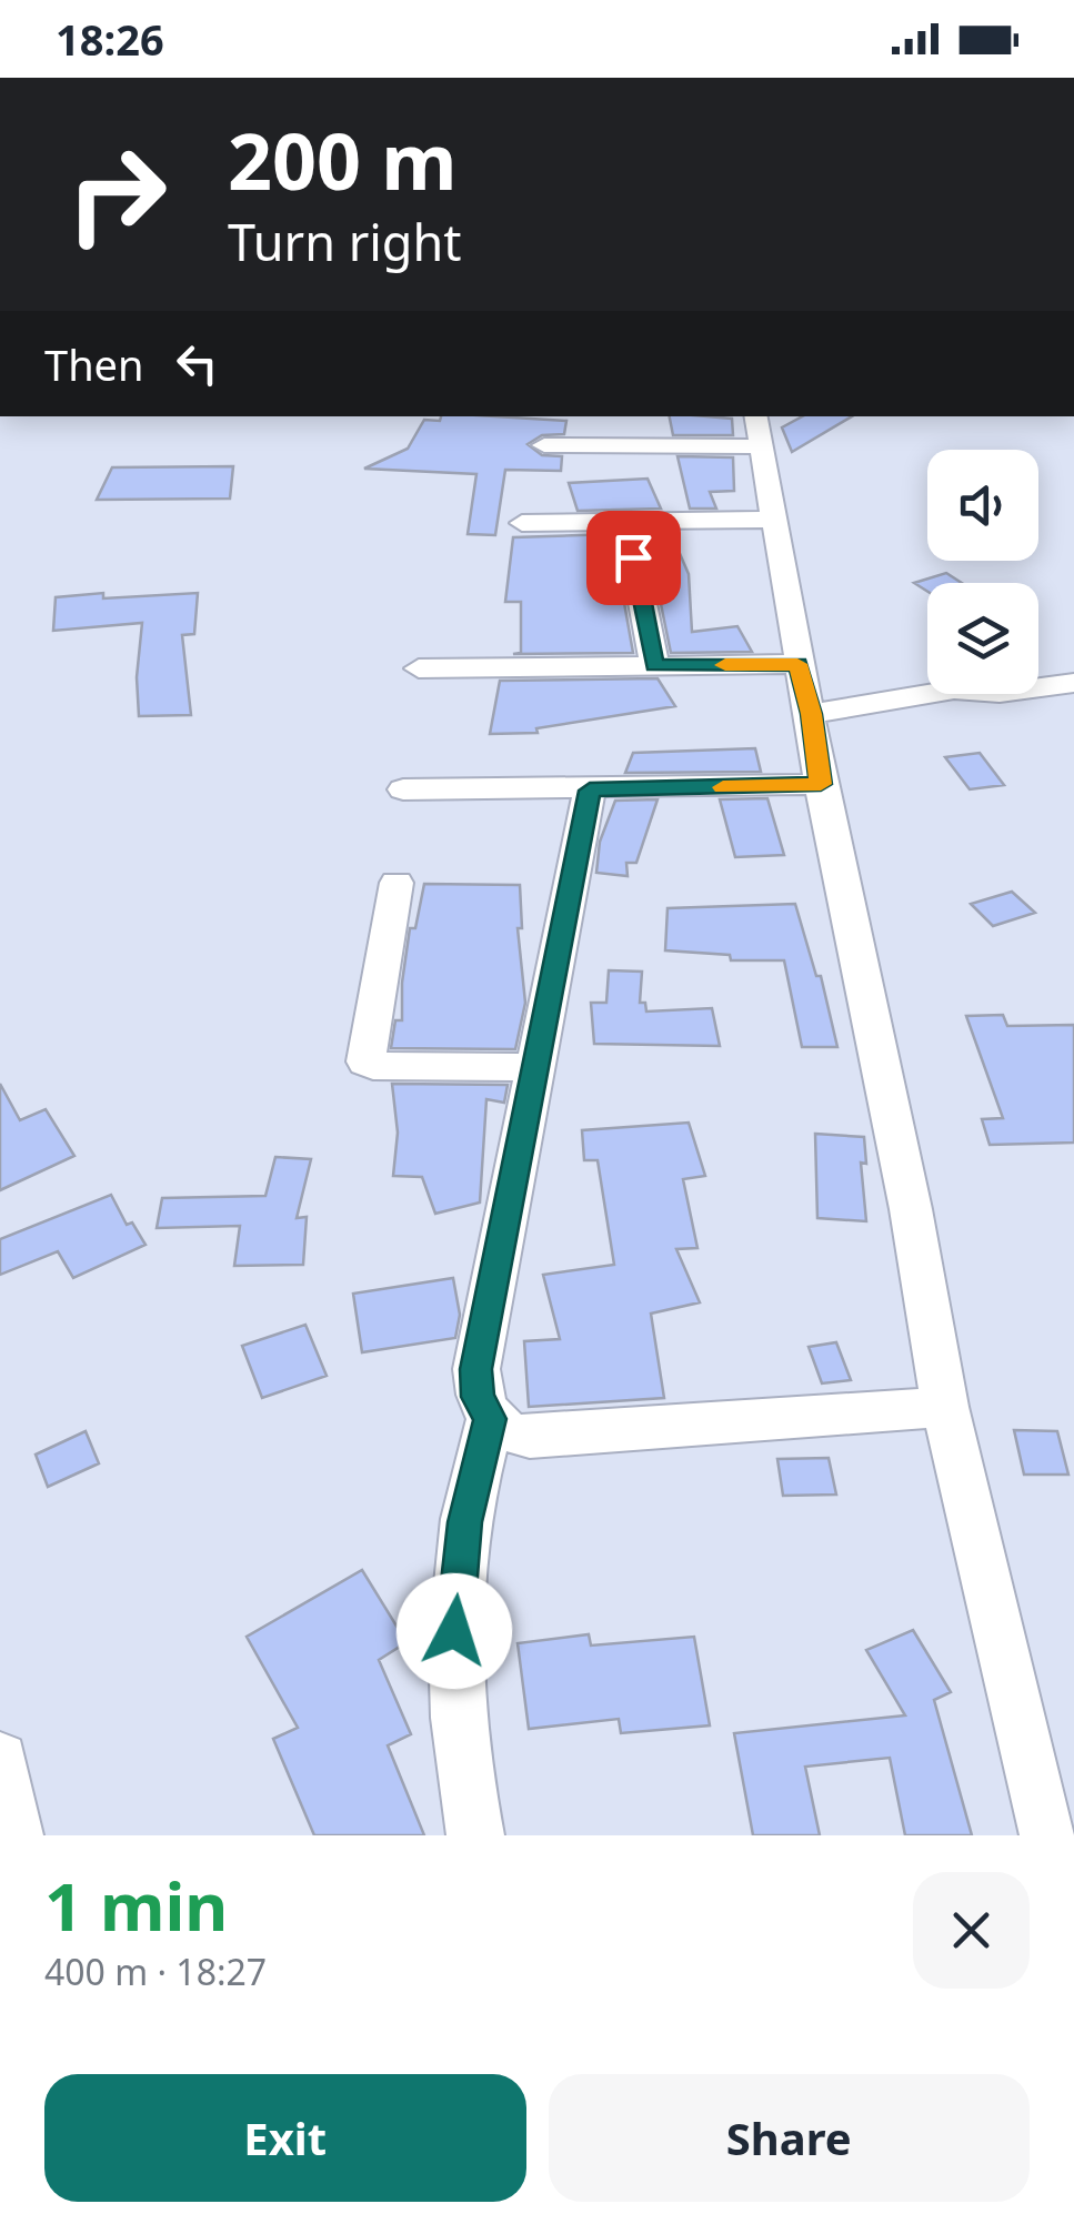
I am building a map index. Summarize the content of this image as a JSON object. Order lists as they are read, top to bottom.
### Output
{
  "page": {
    "status": "18:26",
    "turn": ["200 m", "Turn right"],
    "then": "Then",
    "heading": ["1 min", "400 m · 18:27"],
    "buttons": ["Exit", "Share"]
  }
}
